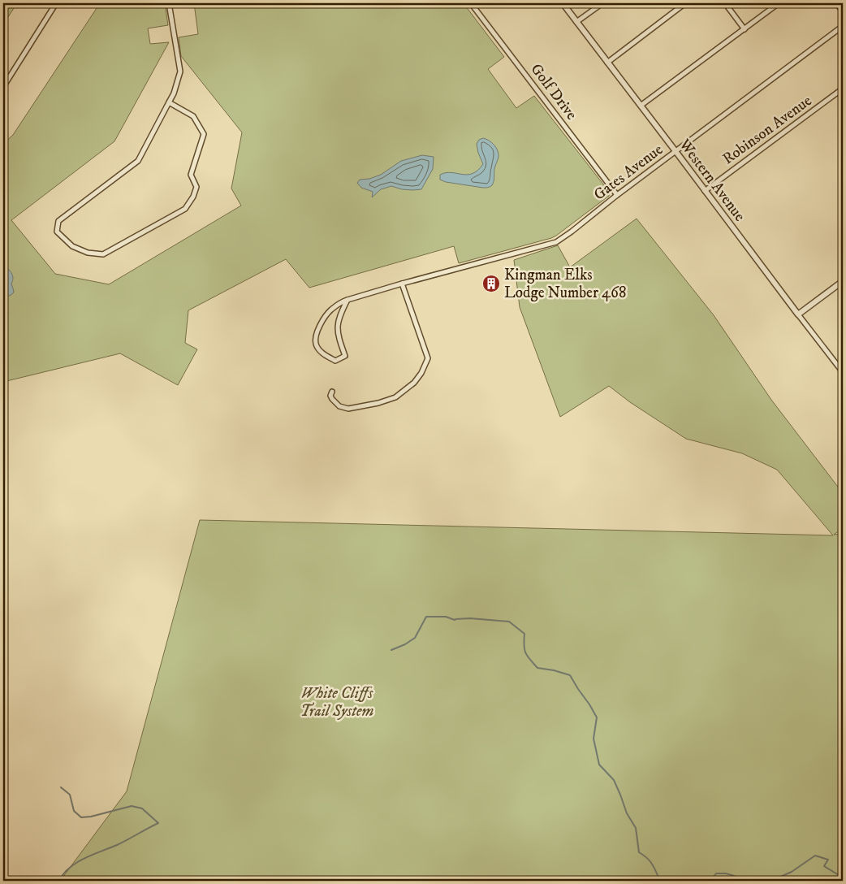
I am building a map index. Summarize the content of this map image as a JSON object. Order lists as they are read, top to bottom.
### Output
{
  "streets": {
    "street": [
      "Golf Drive",
      "Robinson Avenue",
      "Gates Avenue",
      "Western Avenue"
    ]
  },
  "crossings": [
    ["Golf Drive", "Gates Avenue"],
    ["Robinson Avenue", "Western Avenue"],
    ["Gates Avenue", "Western Avenue"]
  ],
  "parks": ["White Cliffs Trail System"],
  "places": {
    "building": ["Kingman Elks Lodge Number 468"]
  }
}
